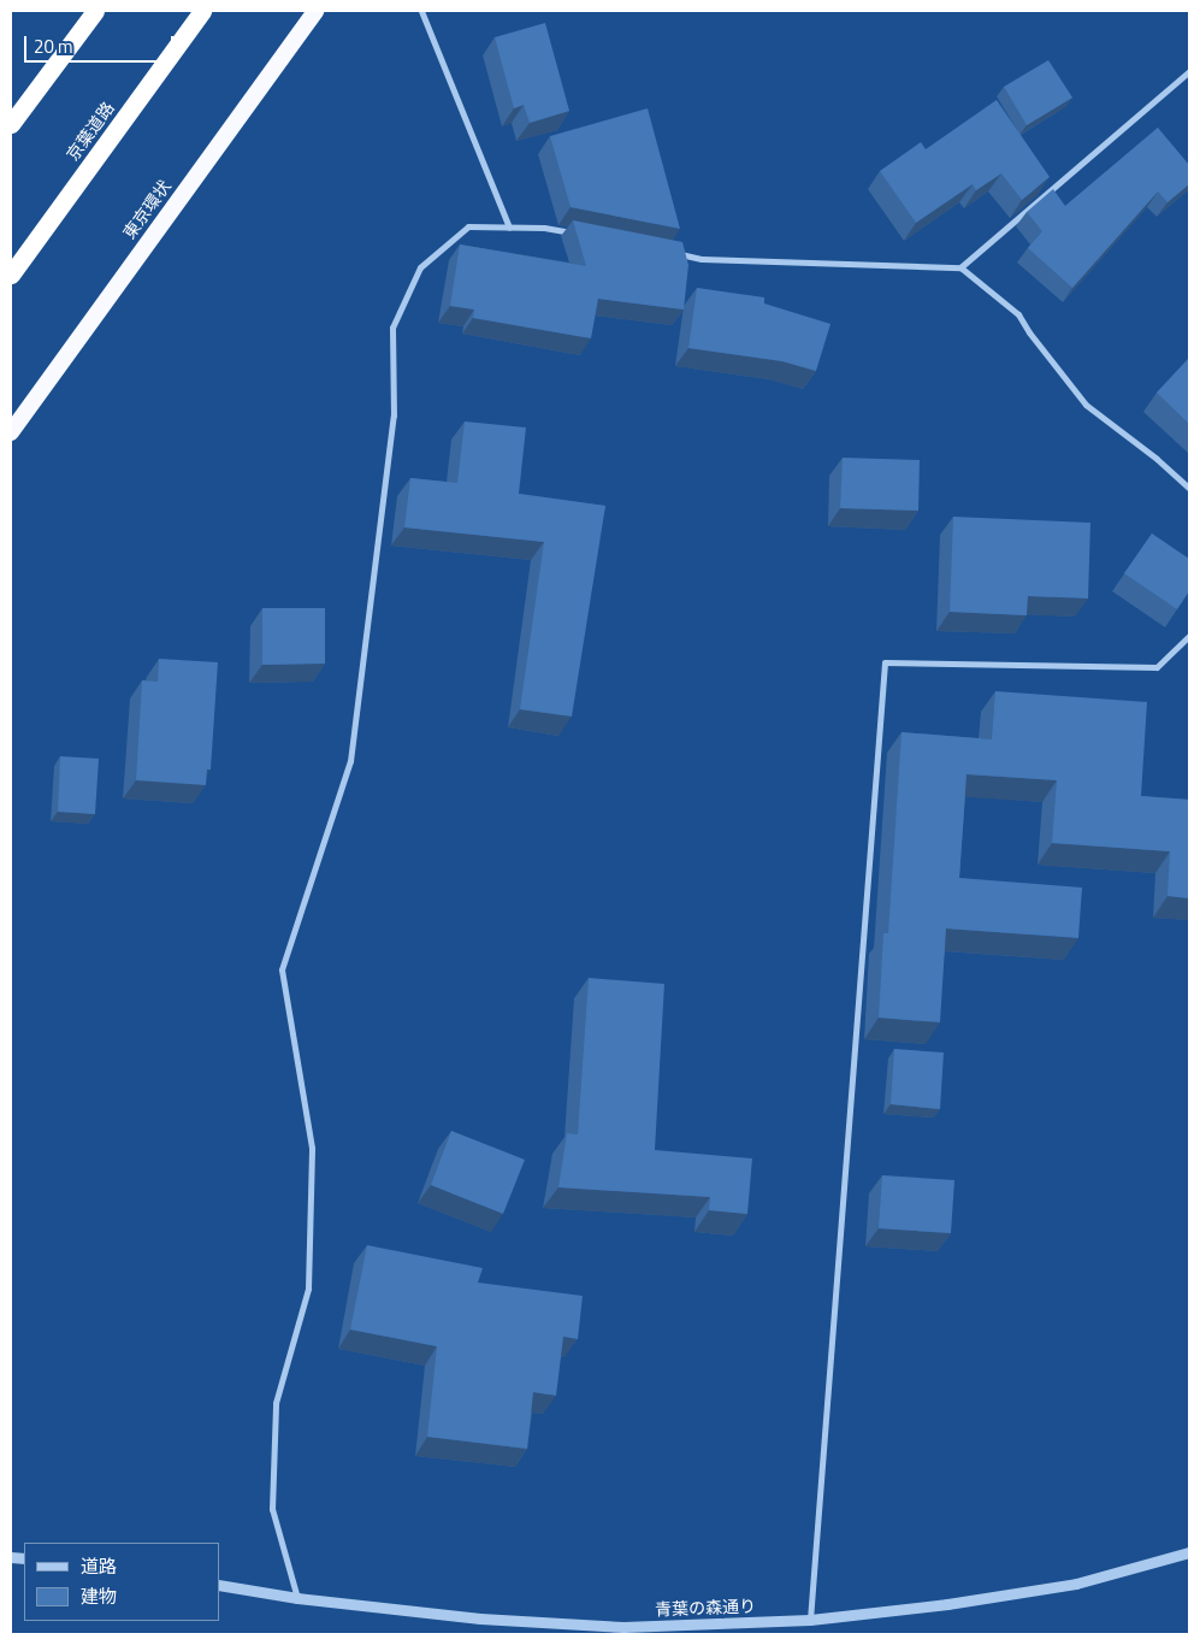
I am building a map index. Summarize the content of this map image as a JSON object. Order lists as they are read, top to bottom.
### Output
{
  "streets": {
    "highway": ["京葉道路", "東京環状"],
    "street": ["青葉の森通り"]
  },
  "legend": ["道路", "建物"],
  "scale_bar": "20 m"
}
